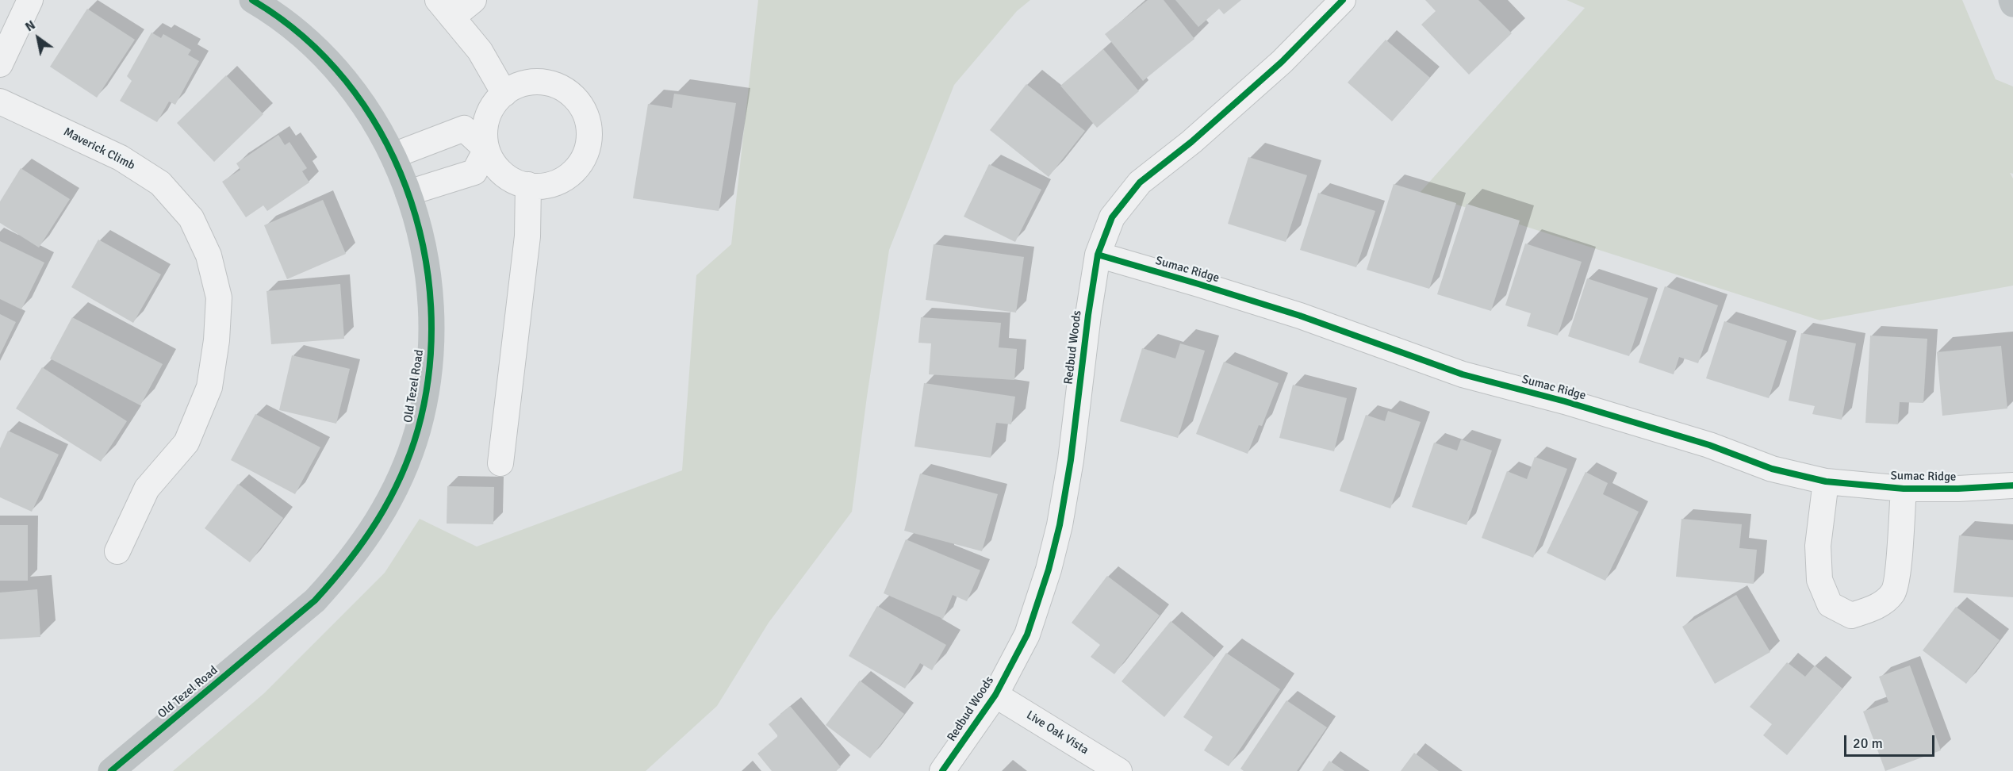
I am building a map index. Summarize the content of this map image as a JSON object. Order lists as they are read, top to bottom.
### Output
{
  "streets": {
    "street": [
      "Maverick Climb",
      "Sumac Ridge",
      "Redbud Woods",
      "Old Tezel Road",
      "Live Oak Vista"
    ]
  },
  "crossings": [
    ["Sumac Ridge", "Redbud Woods"],
    ["Redbud Woods", "Live Oak Vista"]
  ],
  "scale_bar": "20 m",
  "north": "top left"
}
